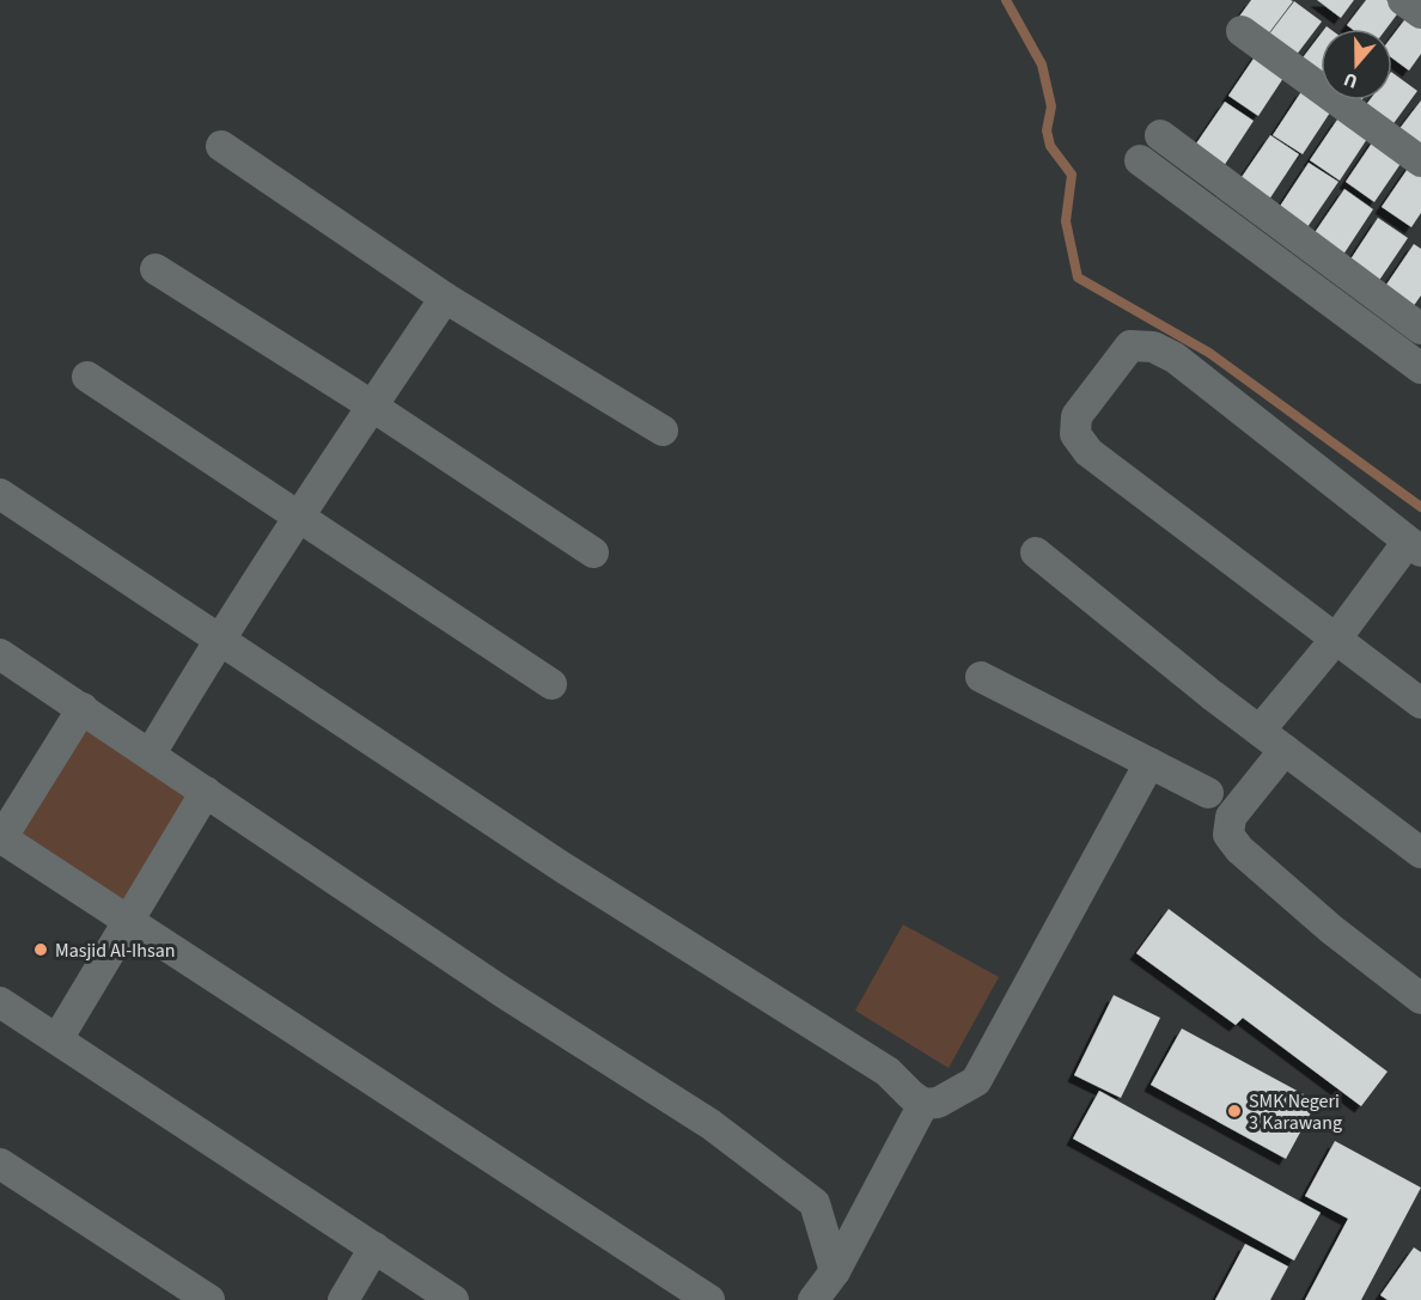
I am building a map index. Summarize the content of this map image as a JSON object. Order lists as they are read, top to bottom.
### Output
{
  "places": ["Masjid Al-Ihsan", "SMK Negeri 3 Karawang"],
  "north": "bottom"
}
